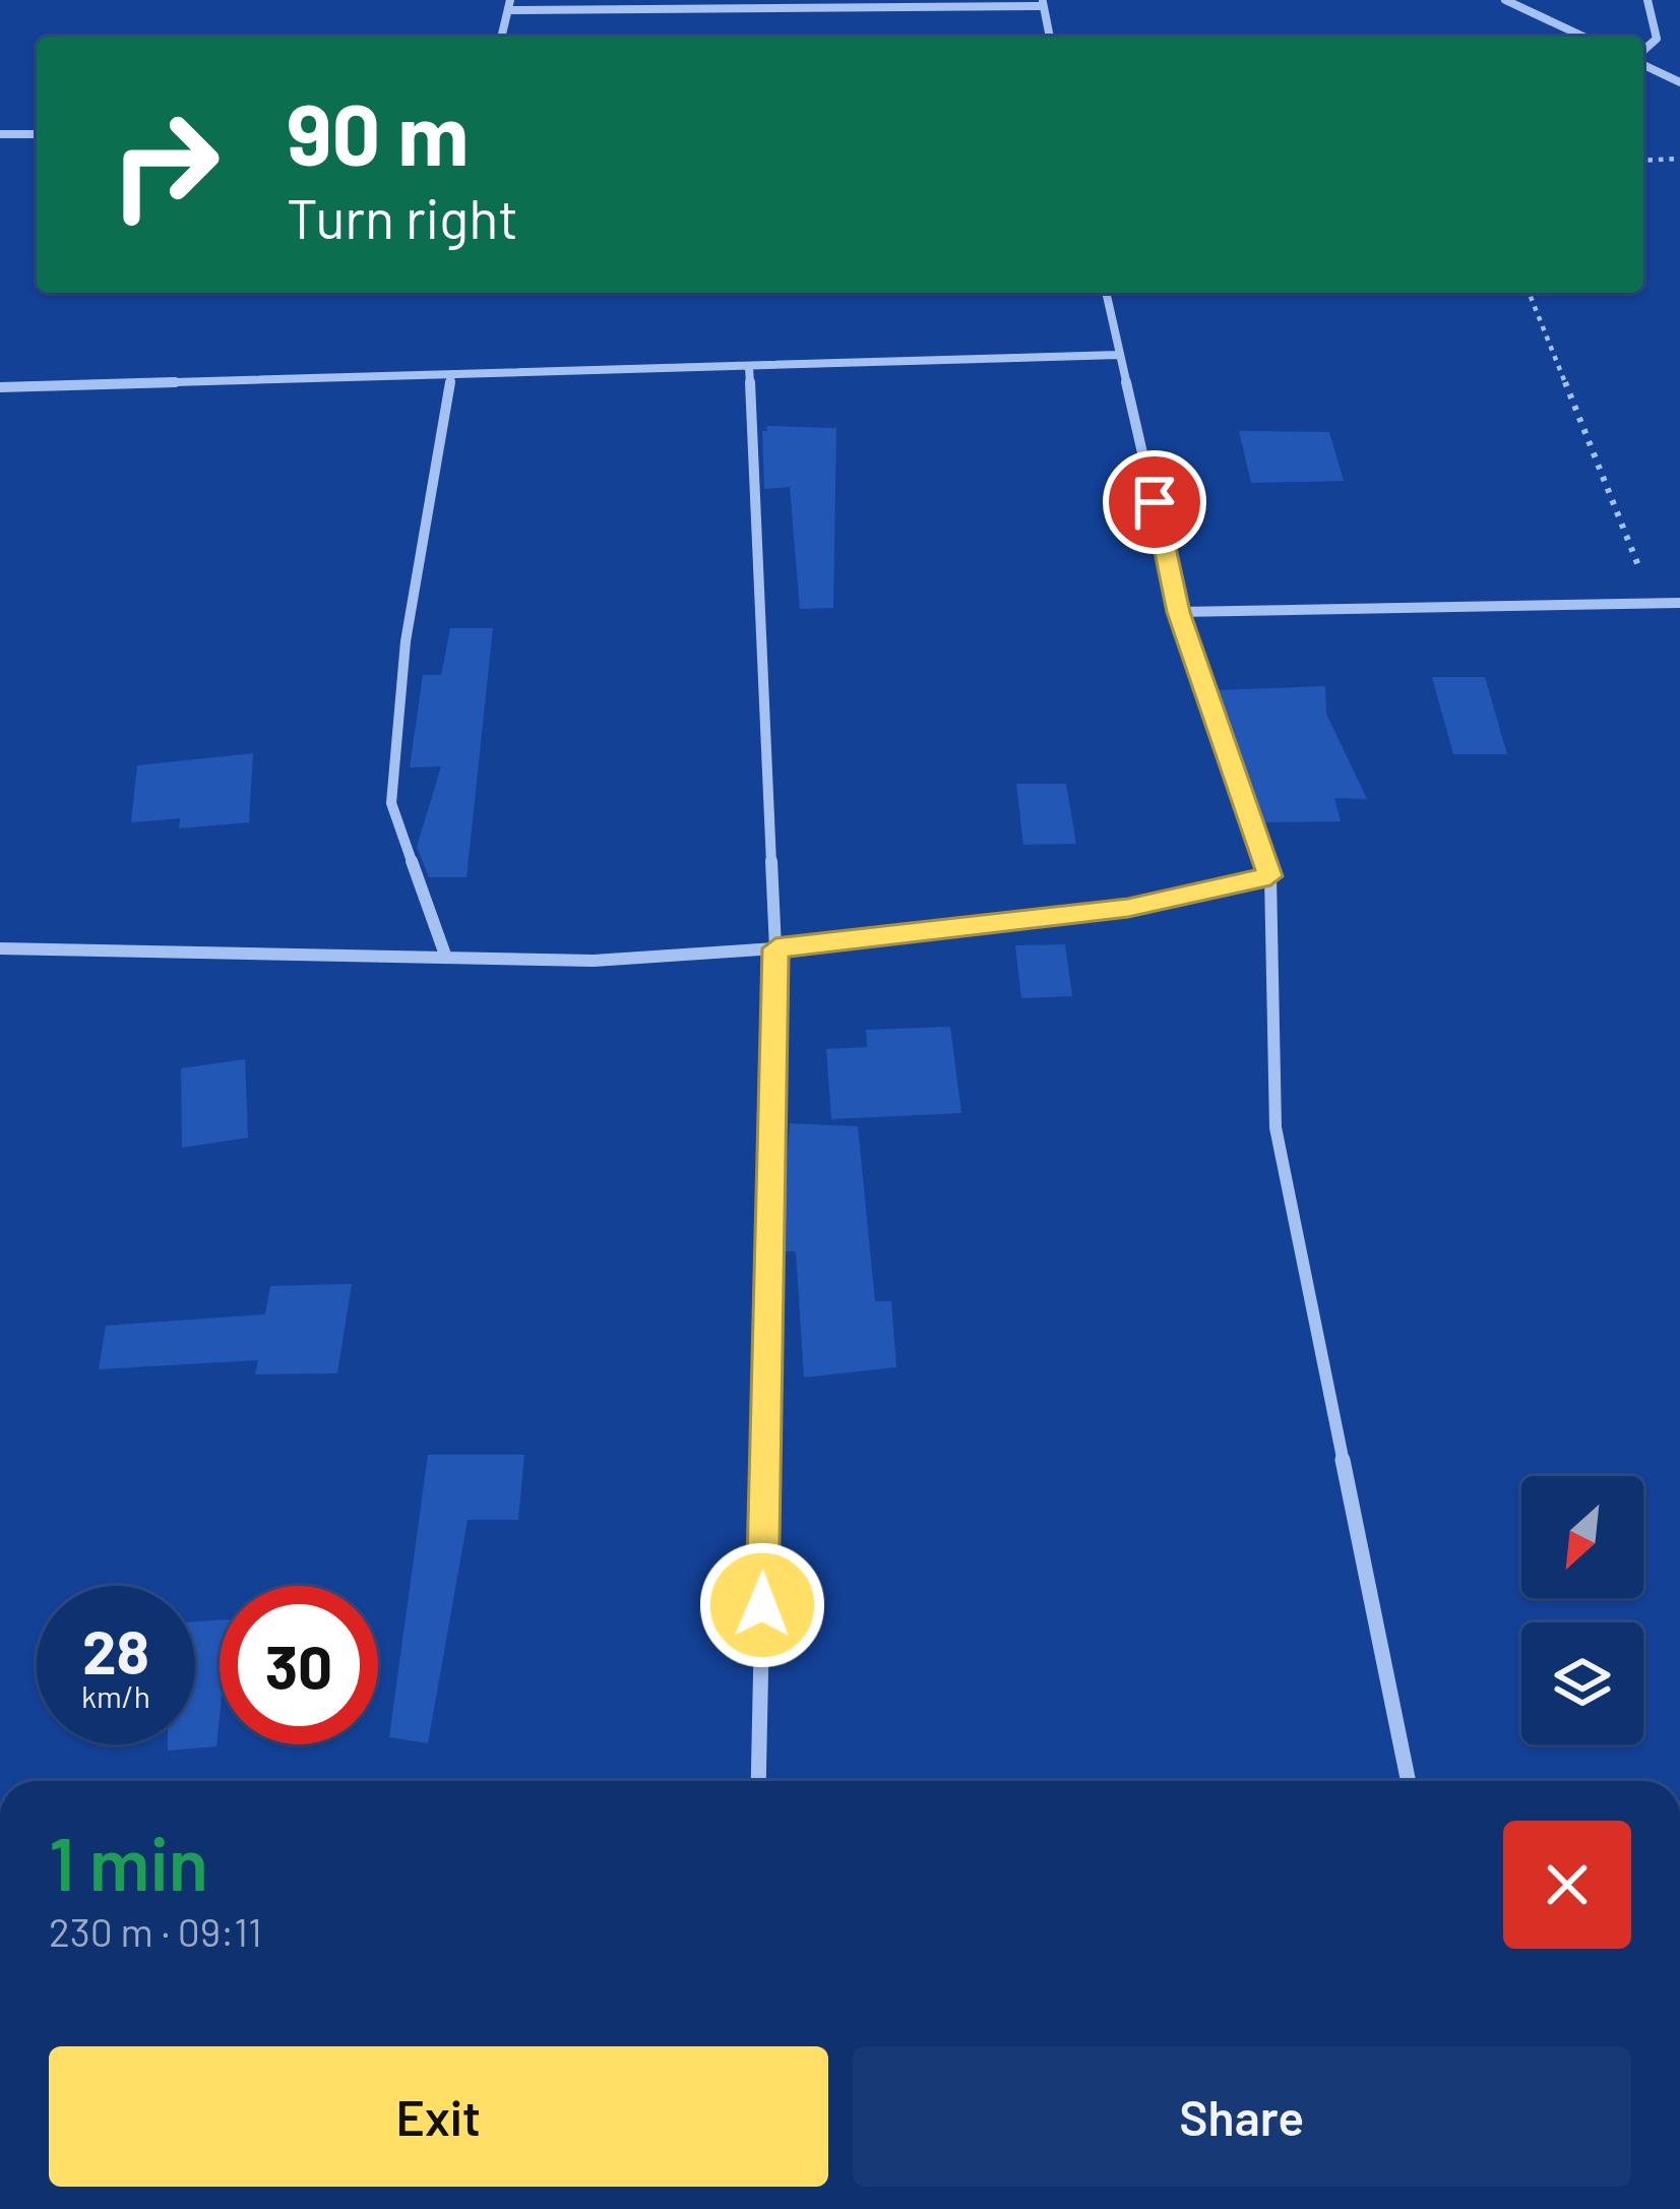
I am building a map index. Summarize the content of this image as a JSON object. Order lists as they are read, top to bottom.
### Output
{
  "north": "bottom left",
  "page": {
    "turn": ["90 m", "Turn right"],
    "speed": "28 km/h",
    "limit": "30",
    "heading": ["1 min", "230 m · 09:11"],
    "buttons": ["Exit", "Share"]
  }
}
